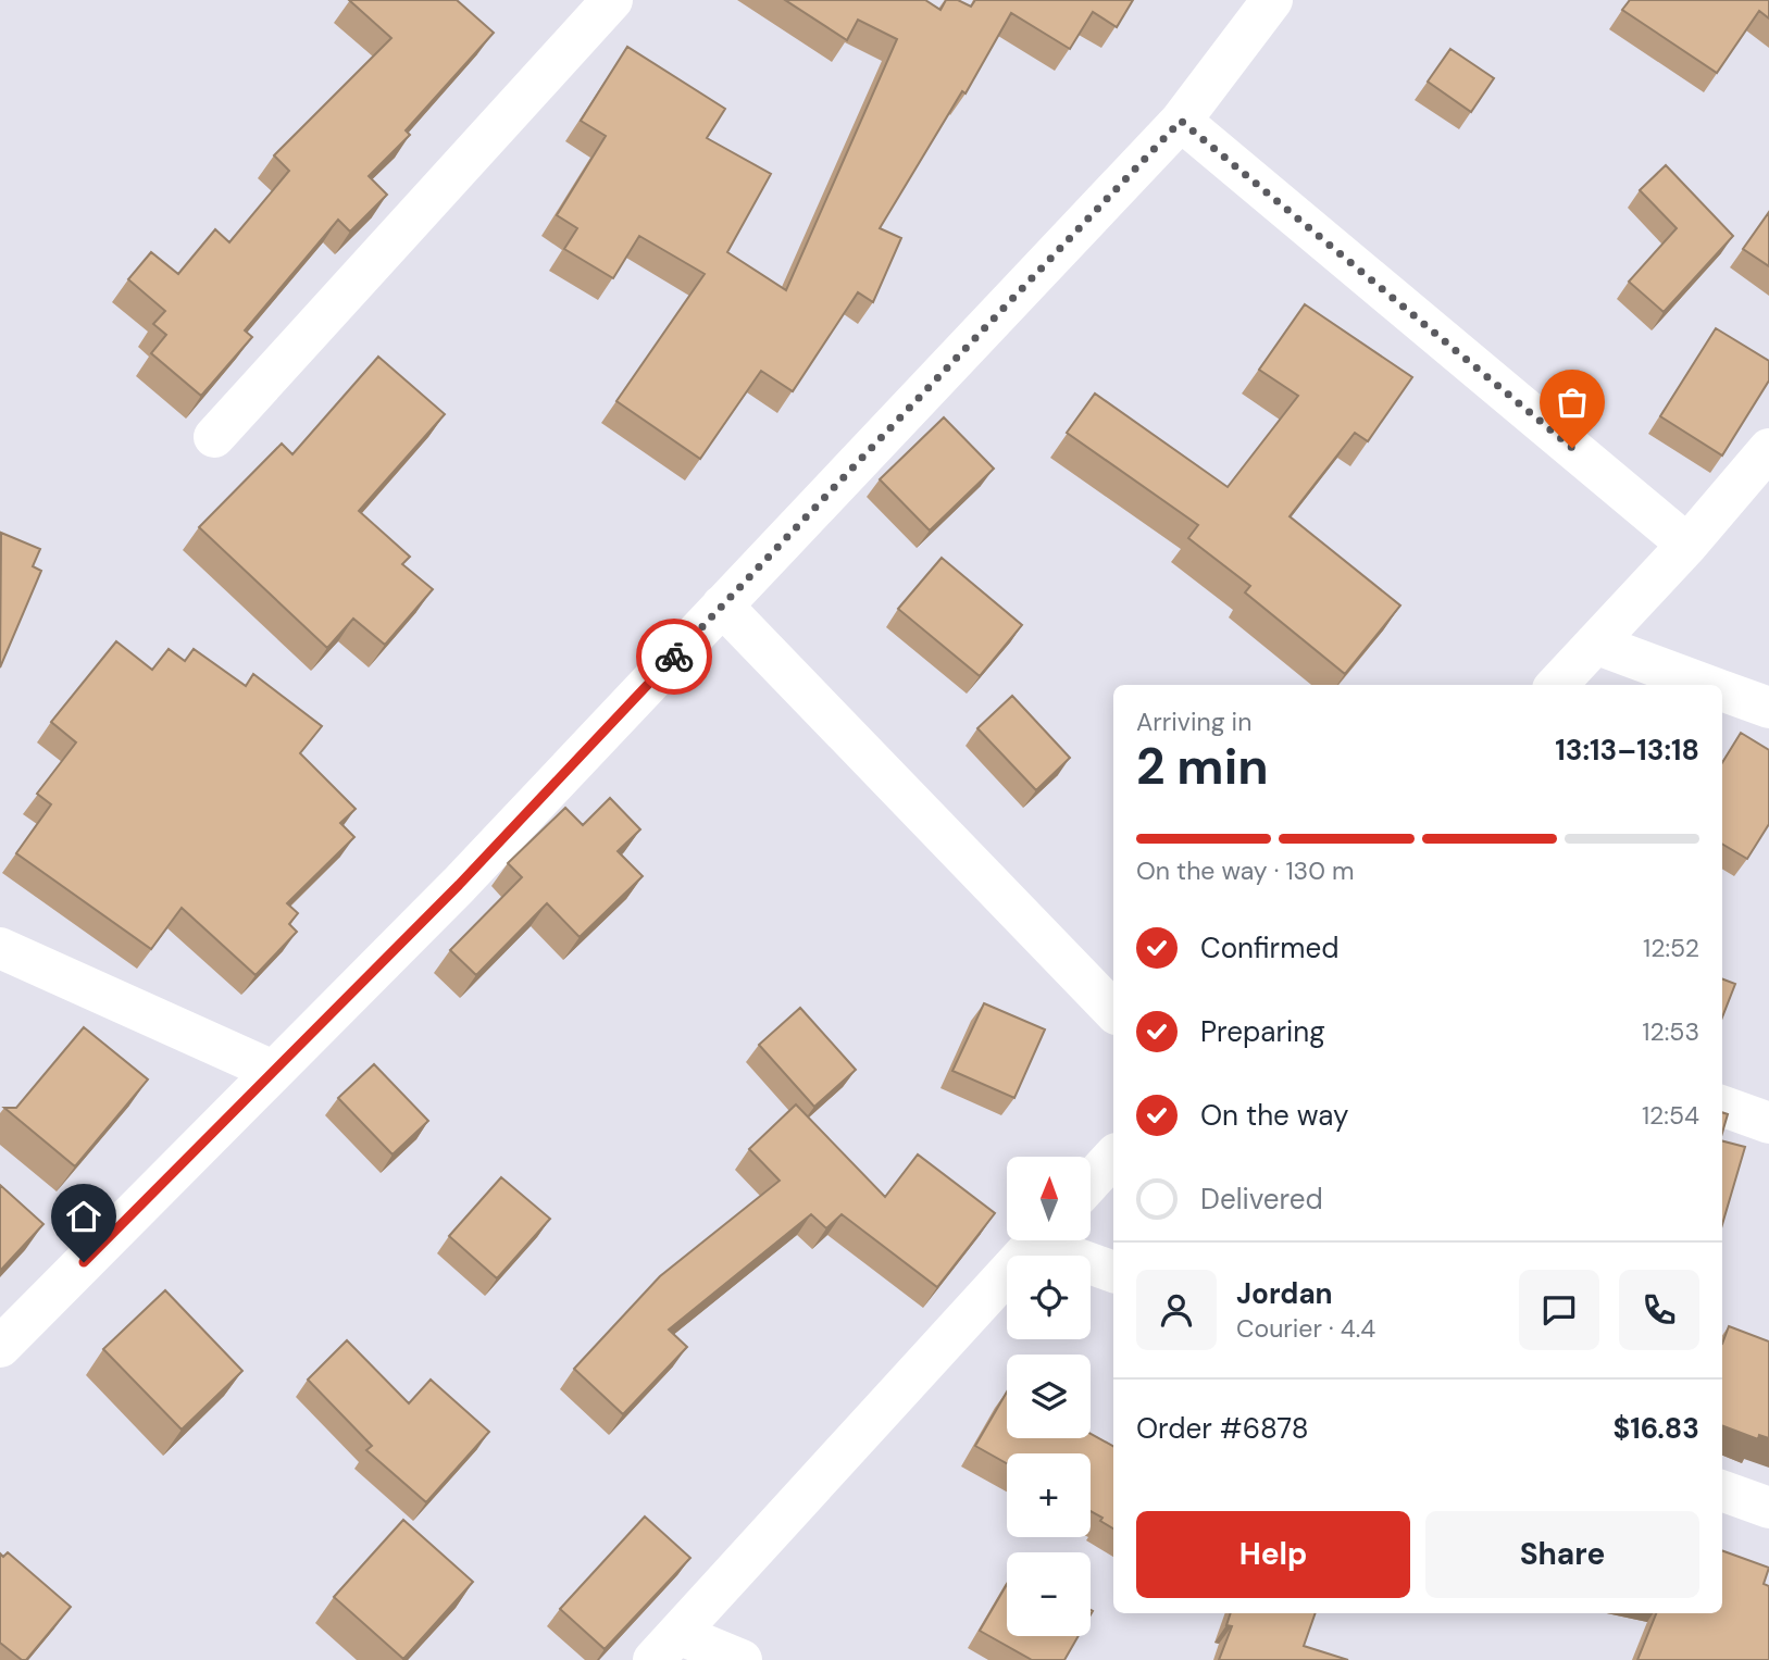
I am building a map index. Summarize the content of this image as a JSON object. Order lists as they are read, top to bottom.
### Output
{
  "north": "top",
  "page": {
    "heading": ["2 min", "Arriving in", "13:13–13:18"],
    "panel": [
      "Jordan",
      "Courier · 4.4",
      "Order #6878",
      "$16.83"
    ],
    "bar": "On the way · 130 m",
    "list": [
      ["Confirmed", "12:52"],
      ["Preparing", "12:53"],
      ["On the way", "12:54"],
      "Delivered"
    ],
    "map_buttons": ["+", "−"],
    "buttons": ["Help", "Share"]
  }
}
